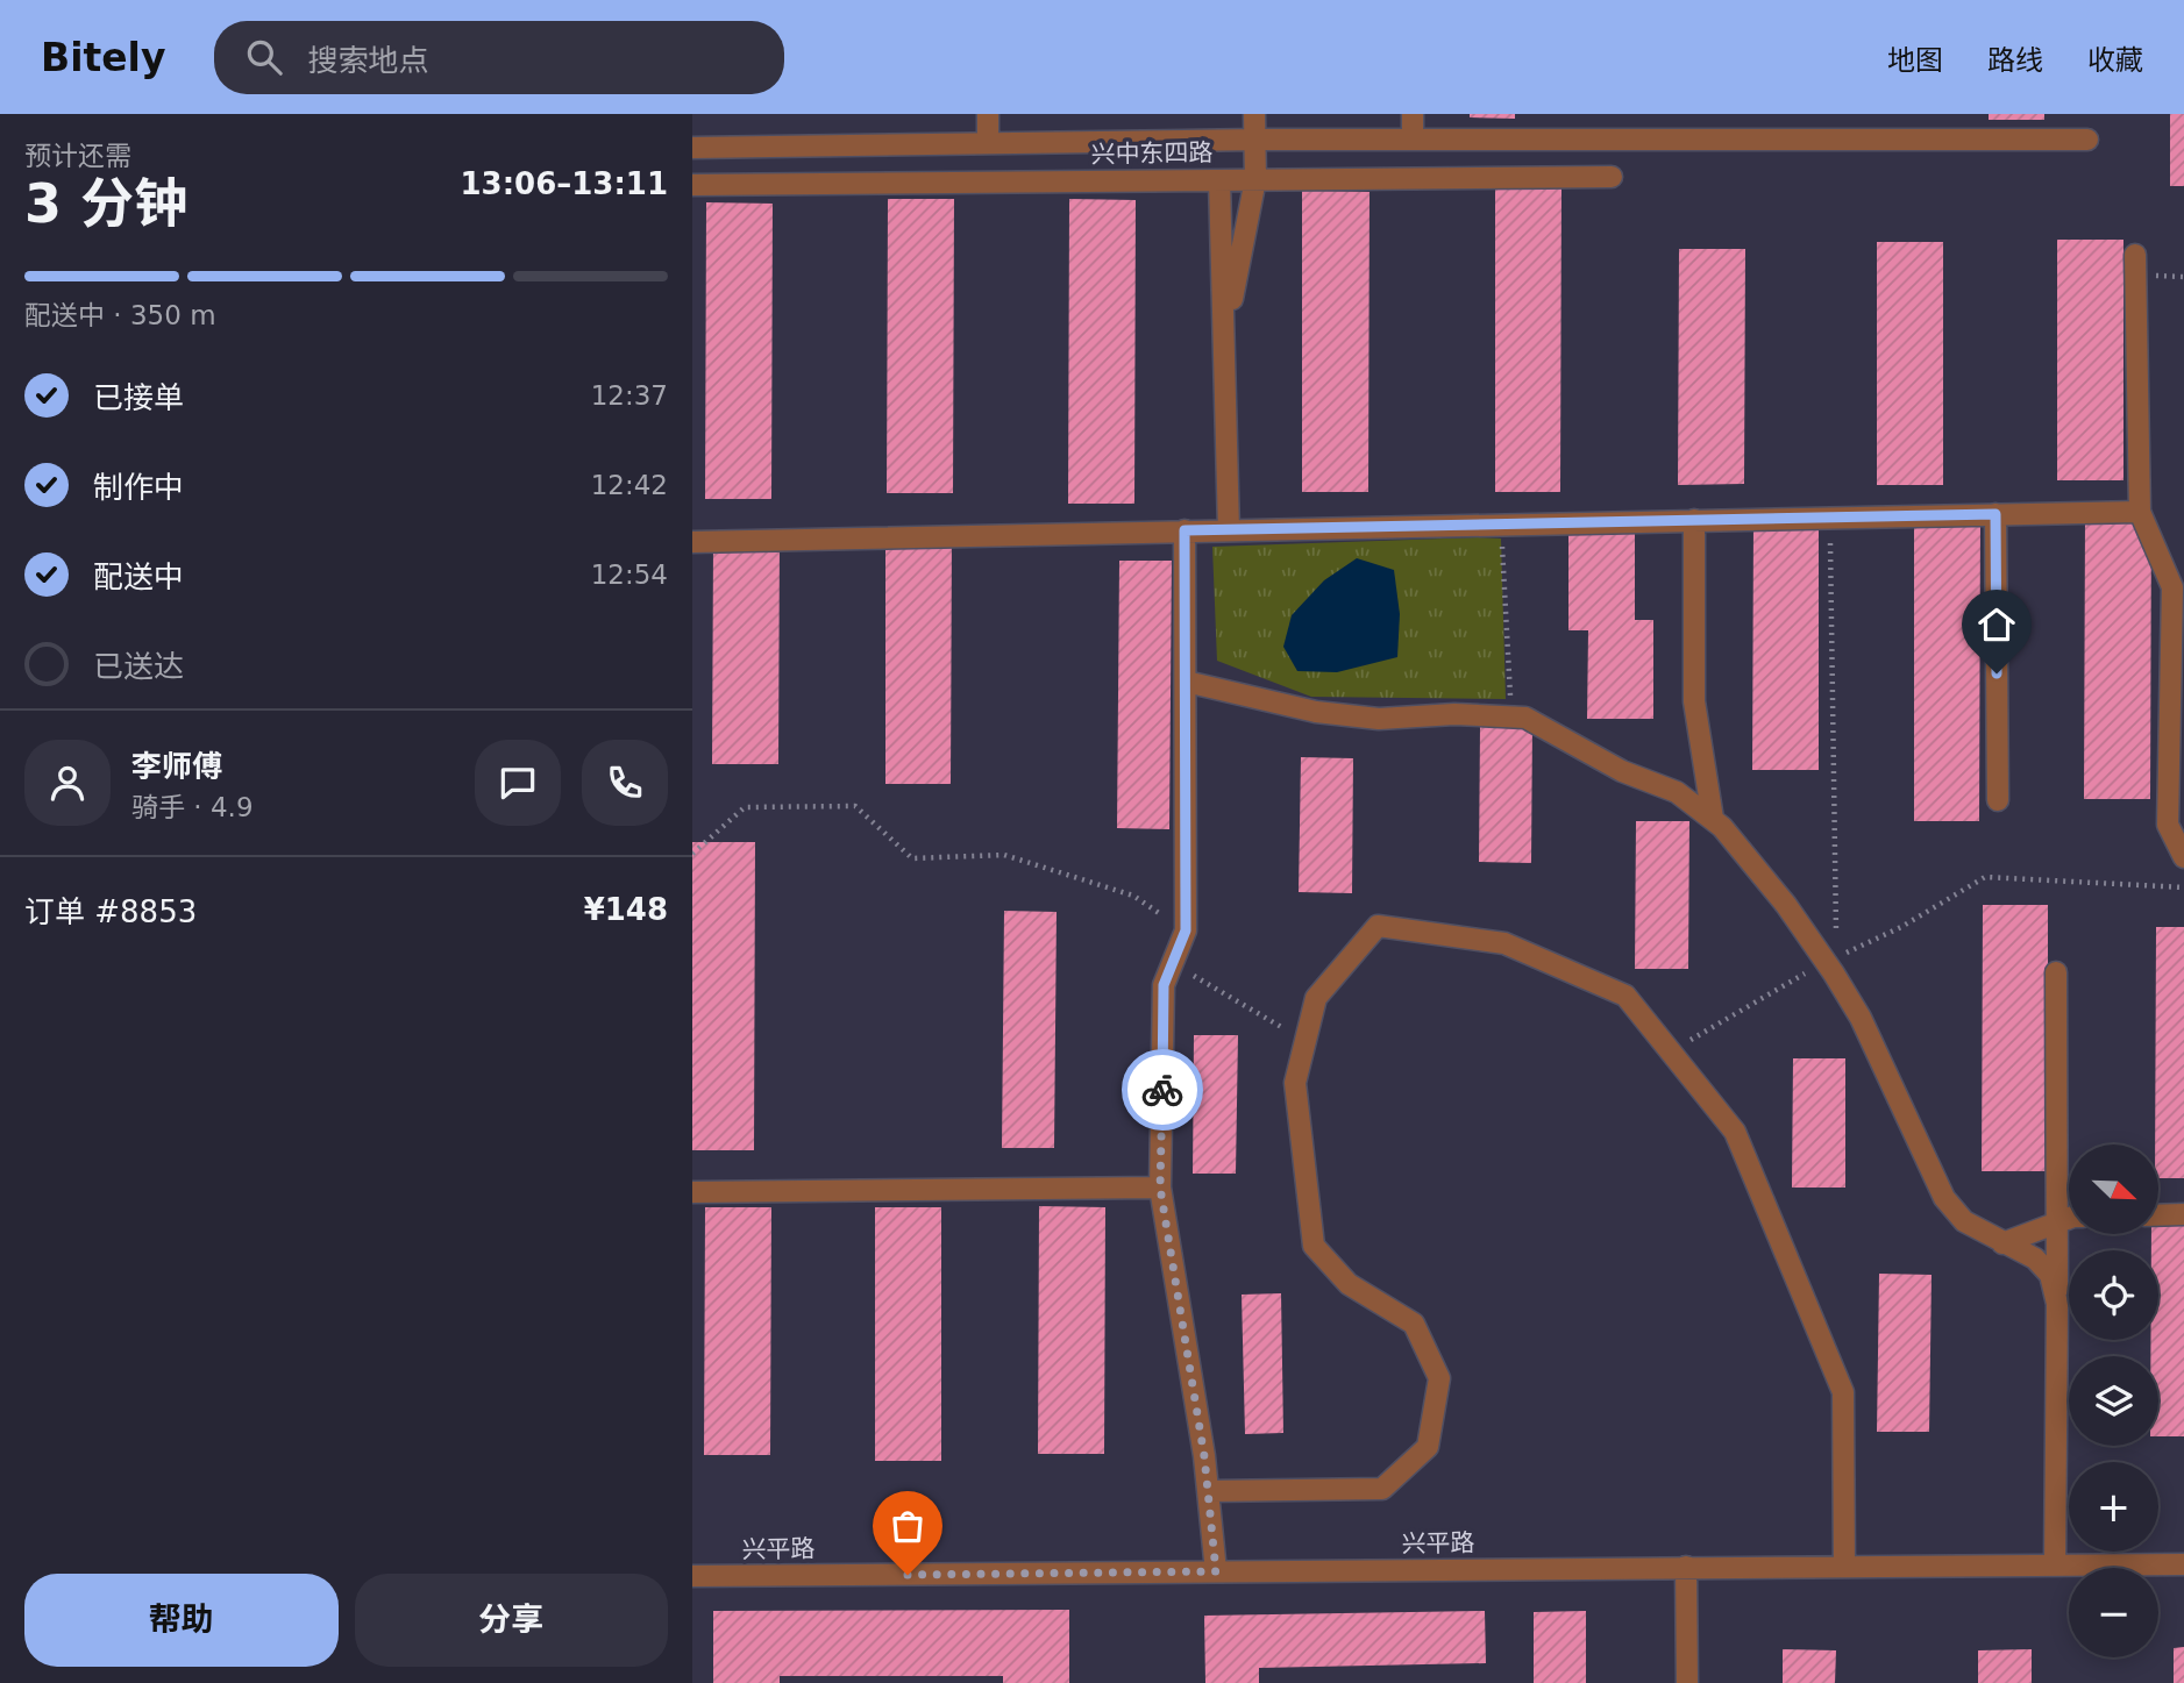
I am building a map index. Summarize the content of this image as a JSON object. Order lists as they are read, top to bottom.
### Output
{
  "streets": {
    "street": ["兴中东四路", "兴平路"]
  },
  "north": "bottom right",
  "page": {
    "header": "Bitely",
    "search": "搜索地点",
    "nav": ["地图", "路线", "收藏"],
    "heading": ["3 分钟", "预计还需", "13:06–13:11"],
    "panel": [
      "李师傅",
      "骑手 · 4.9",
      "订单 #8853",
      "¥148"
    ],
    "bar": "配送中 · 350 m",
    "list": [
      ["已接单", "12:37"],
      ["制作中", "12:42"],
      ["配送中", "12:54"],
      "已送达"
    ],
    "map_buttons": ["+", "−"],
    "buttons": ["帮助", "分享"]
  }
}
